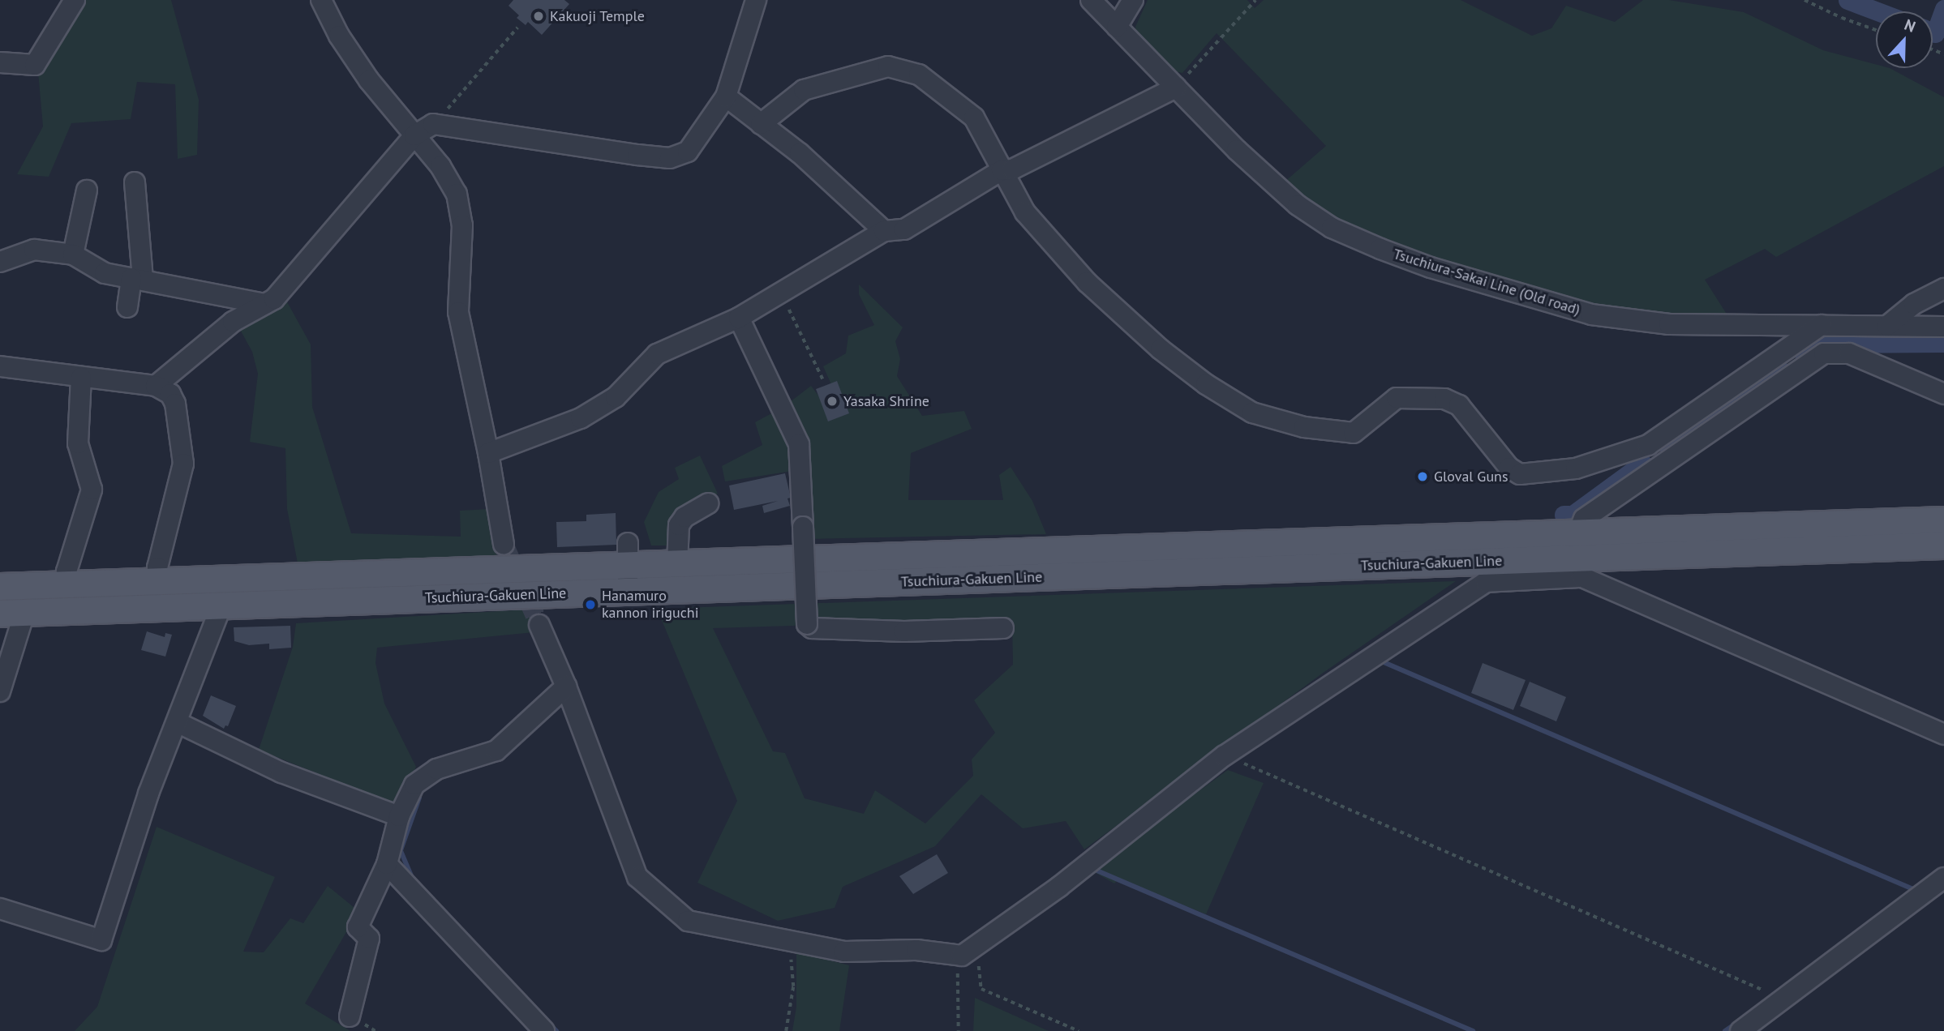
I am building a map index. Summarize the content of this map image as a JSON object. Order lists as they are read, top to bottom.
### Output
{
  "streets": {
    "main road": ["Tsuchiura-Gakuen Line"],
    "street": ["Tsuchiura-Sakai Line (Old road)"]
  },
  "places": [
    "Kakuoji Temple",
    "Yasaka Shrine",
    "Gloval Guns",
    "Hanamuro kannon iriguchi"
  ],
  "north": "top"
}
